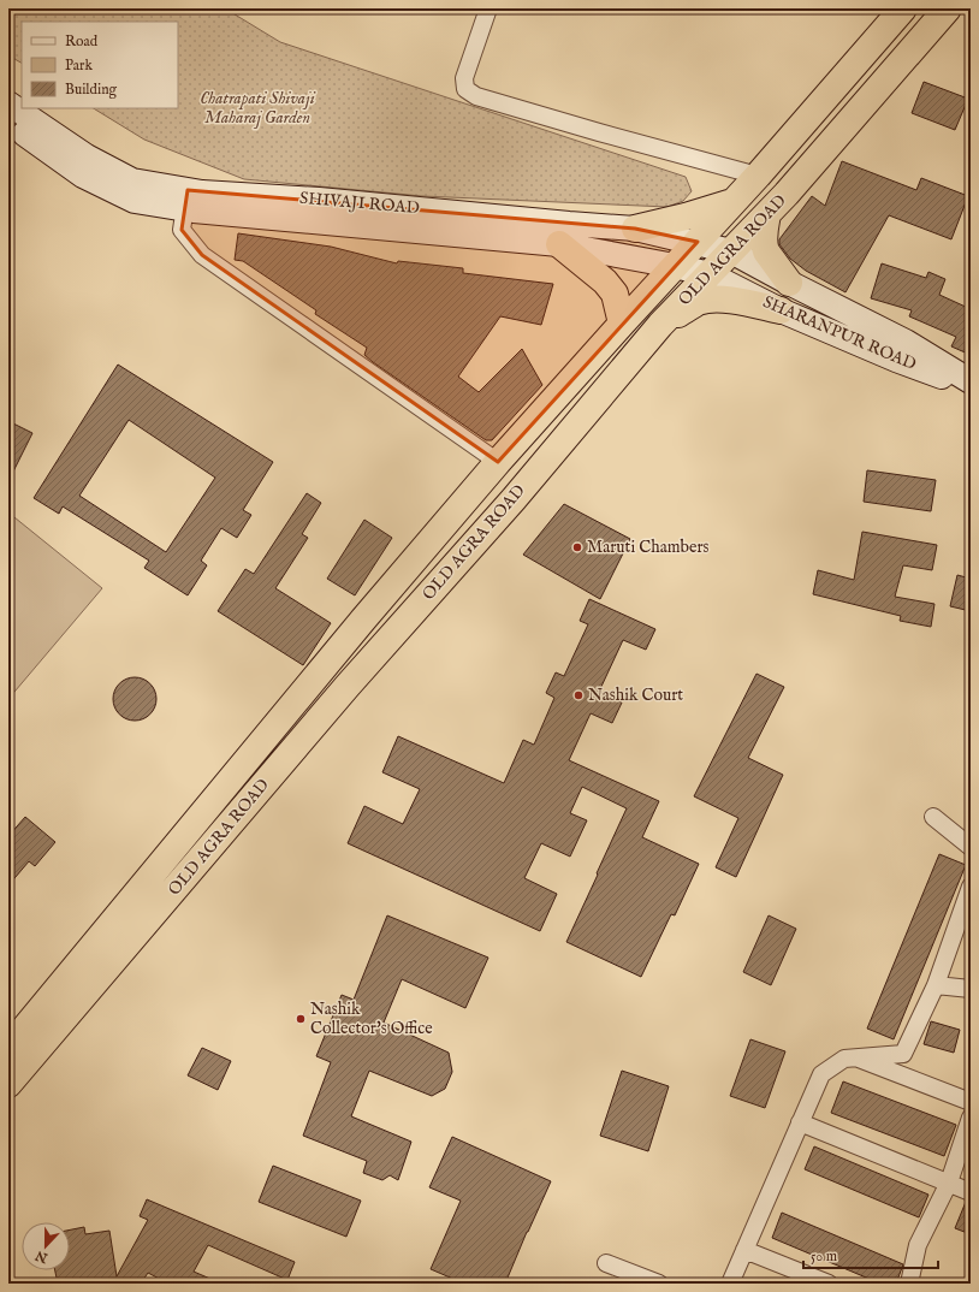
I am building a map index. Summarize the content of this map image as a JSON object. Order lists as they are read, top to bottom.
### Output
{
  "streets": {
    "highway": ["OLD AGRA ROAD"],
    "main road": ["SHIVAJI ROAD", "SHARANPUR ROAD"]
  },
  "crossings": [
    ["SHIVAJI ROAD", "OLD AGRA ROAD"],
    ["SHIVAJI ROAD", "SHARANPUR ROAD"],
    ["OLD AGRA ROAD", "SHARANPUR ROAD"]
  ],
  "parks": ["Chatrapati Shivaji Maharaj Garden"],
  "places": ["Maruti Chambers", "Nashik Court", "Nashik Collector's Office"],
  "legend": ["Road", "Park", "Building"],
  "scale_bar": "50 m",
  "north": "bottom"
}
